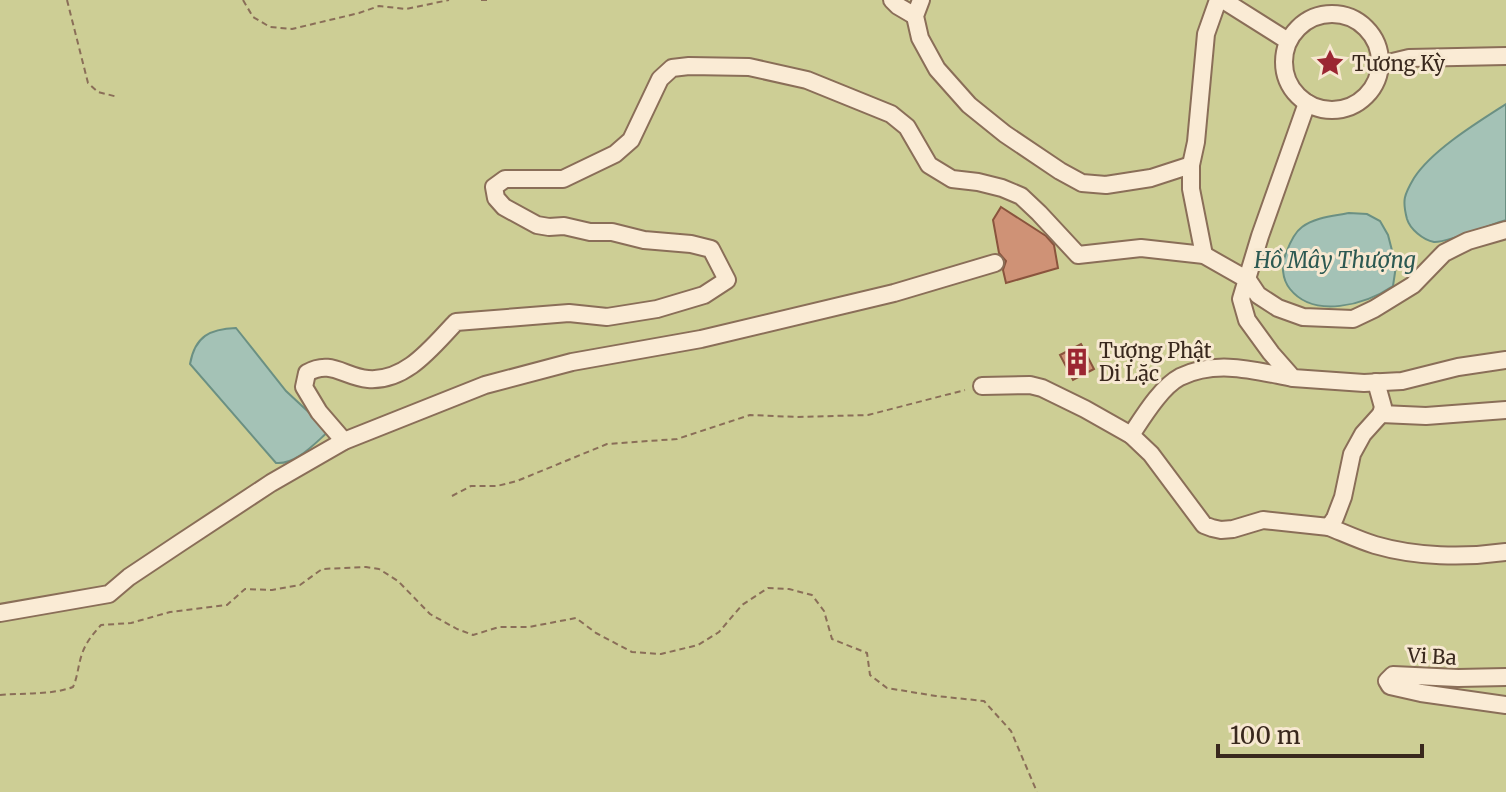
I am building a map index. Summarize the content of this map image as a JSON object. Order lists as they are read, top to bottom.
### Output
{
  "streets": {
    "street": ["Vi Ba"]
  },
  "water": ["Hồ Mây Thượng"],
  "places": {
    "place": ["Tương Kỳ"],
    "building": ["Tượng Phật Di Lặc"]
  },
  "scale_bar": "100 m"
}
